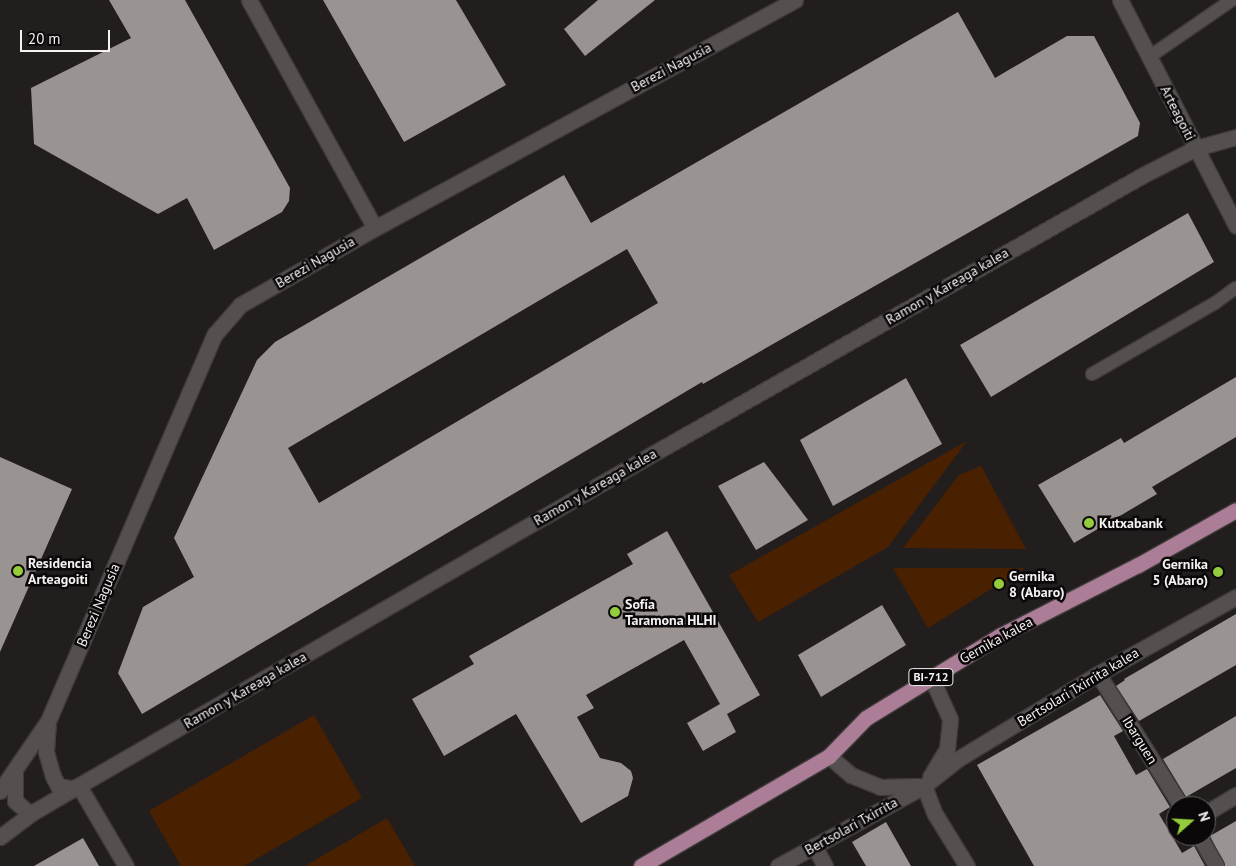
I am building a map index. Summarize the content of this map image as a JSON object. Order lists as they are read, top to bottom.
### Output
{
  "streets": {
    "main road": ["Gernika kalea", "BI-712"],
    "street": [
      "Berezi Nagusia",
      "Arteagoiti",
      "Ramon y Kareaga kalea",
      "Bertsolari Txirrita kalea",
      "Ibarguen",
      "Bertsolari Txirrita"
    ]
  },
  "crossings": [
    ["Arteagoiti", "Ramon y Kareaga kalea"],
    ["Bertsolari Txirrita kalea", "Ibarguen"],
    ["Bertsolari Txirrita kalea", "Bertsolari Txirrita"]
  ],
  "places": [
    "Kutxabank",
    "Residencia Arteagoiti",
    "Gernika 5 (Abaro)",
    "Gernika 8 (Abaro)",
    "Sofía Taramona HLHI"
  ],
  "scale_bar": "20 m",
  "north": "right"
}
